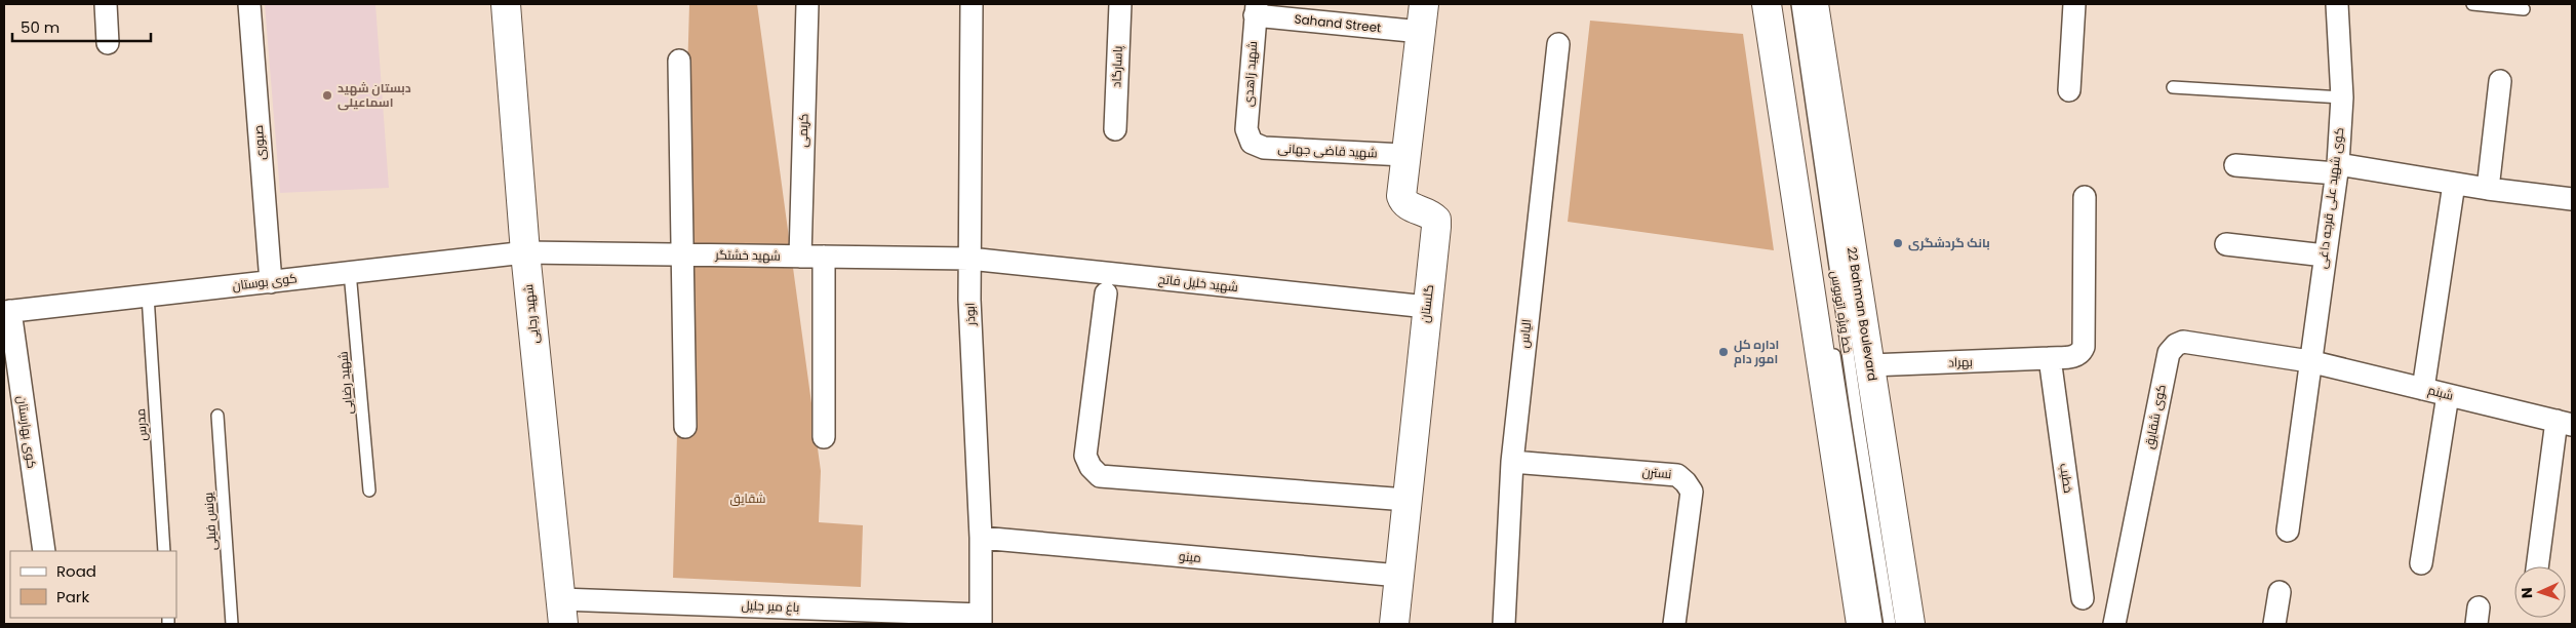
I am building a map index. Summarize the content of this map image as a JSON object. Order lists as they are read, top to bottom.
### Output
{
  "streets": {
    "main road": ["گلستان", "شهید رجایی", "22 Bahman Boulevard"],
    "street": [
      "Sahand Street",
      "پاسارگاد",
      "شهید زاهدی",
      "کریمی",
      "صبوری",
      "شهید قاضی جهانی",
      "کوی شهید علی قرجه داغی",
      "شهید خشتگر",
      "کوی بوستان",
      "شهید خلیل فاتح",
      "ابوذر",
      "الیاس",
      "بهراد",
      "شبنم",
      "کوی شقایق",
      "کوی بهارستان",
      "نسترن",
      "خطیب",
      "مینو",
      "باغ میر جلیل"
    ],
    "lane": [
      "خط ویژه اتوبوس",
      "شهید رضایی",
      "مدرس",
      "یونس فیلی"
    ]
  },
  "crossings": [
    ["Sahand Street", "شهید زاهدی"],
    ["Sahand Street", "گلستان"],
    ["شهید زاهدی", "شهید قاضی جهانی"],
    ["کریمی", "شهید خشتگر"],
    ["صبوری", "کوی بوستان"],
    ["شهید قاضی جهانی", "گلستان"],
    ["کوی شهید علی قرجه داغی", "شبنم"],
    ["کوی شهید علی قرجه داغی", "کوی شقایق"],
    ["شهید خشتگر", "کوی بوستان"],
    ["شهید خشتگر", "شهید خلیل فاتح"],
    ["شهید خشتگر", "شهید رجایی"],
    ["شهید خشتگر", "ابوذر"],
    ["کوی بوستان", "شهید رجایی"],
    ["کوی بوستان", "شهید رضایی"],
    ["کوی بوستان", "مدرس"],
    ["کوی بوستان", "کوی بهارستان"],
    ["شهید خلیل فاتح", "گلستان"],
    ["شهید خلیل فاتح", "ابوذر"],
    ["گلستان", "مینو"],
    ["شهید رجایی", "باغ میر جلیل"],
    ["ابوذر", "مینو"],
    ["ابوذر", "باغ میر جلیل"],
    ["22 Bahman Boulevard", "بهراد"],
    ["الیاس", "نسترن"],
    ["بهراد", "خطیب"],
    ["شبنم", "کوی شقایق"]
  ],
  "parks": ["شقایق"],
  "places": ["دبستان شهید اسماعیلی", "بانک گردشگری", "اداره کل امور دام"],
  "legend": ["Road", "Park"],
  "scale_bar": "50 m",
  "north": "left"
}
